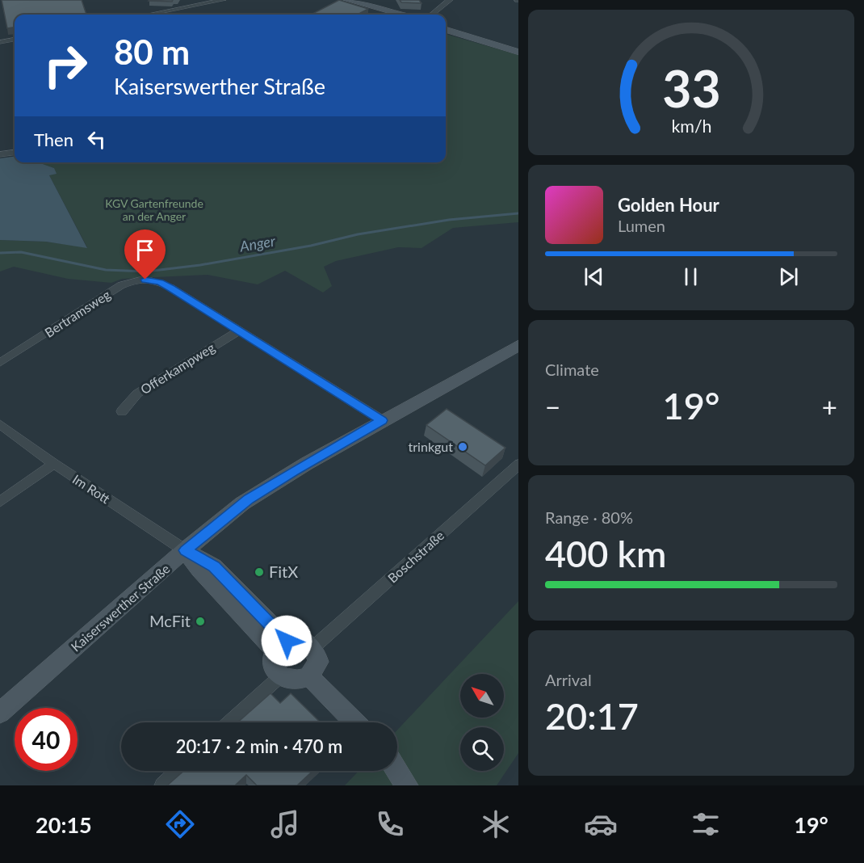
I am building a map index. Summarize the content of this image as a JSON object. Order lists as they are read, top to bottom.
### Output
{
  "streets": {
    "street": [
      "Bertramsweg",
      "Offerkampweg",
      "Im Rott",
      "Boschstraße",
      "Kaiserswerther Straße"
    ]
  },
  "crossings": [
    ["Bertramsweg", "Offerkampweg"],
    ["Bertramsweg", "Kaiserswerther Straße"],
    ["Im Rott", "Kaiserswerther Straße"]
  ],
  "water": ["Anger"],
  "parks": ["KGV Gartenfreunde an der Anger"],
  "places": ["trinkgut", "FitX", "McFit"],
  "north": "top left",
  "page": {
    "turn": ["80 m", "Kaiserswerther Straße"],
    "then": "Then",
    "song": ["Golden Hour", "Lumen"],
    "tile": [
      "Climate",
      ["Range · 80%", "400 km"],
      ["Arrival", "20:17"]
    ],
    "heat": ["−", "19°", "+"],
    "limit": "40",
    "trip": "20:17 · 2 min · 470 m",
    "tabs": ["20:15", "19°"],
    "gauge": ["33", "km/h"]
  }
}
